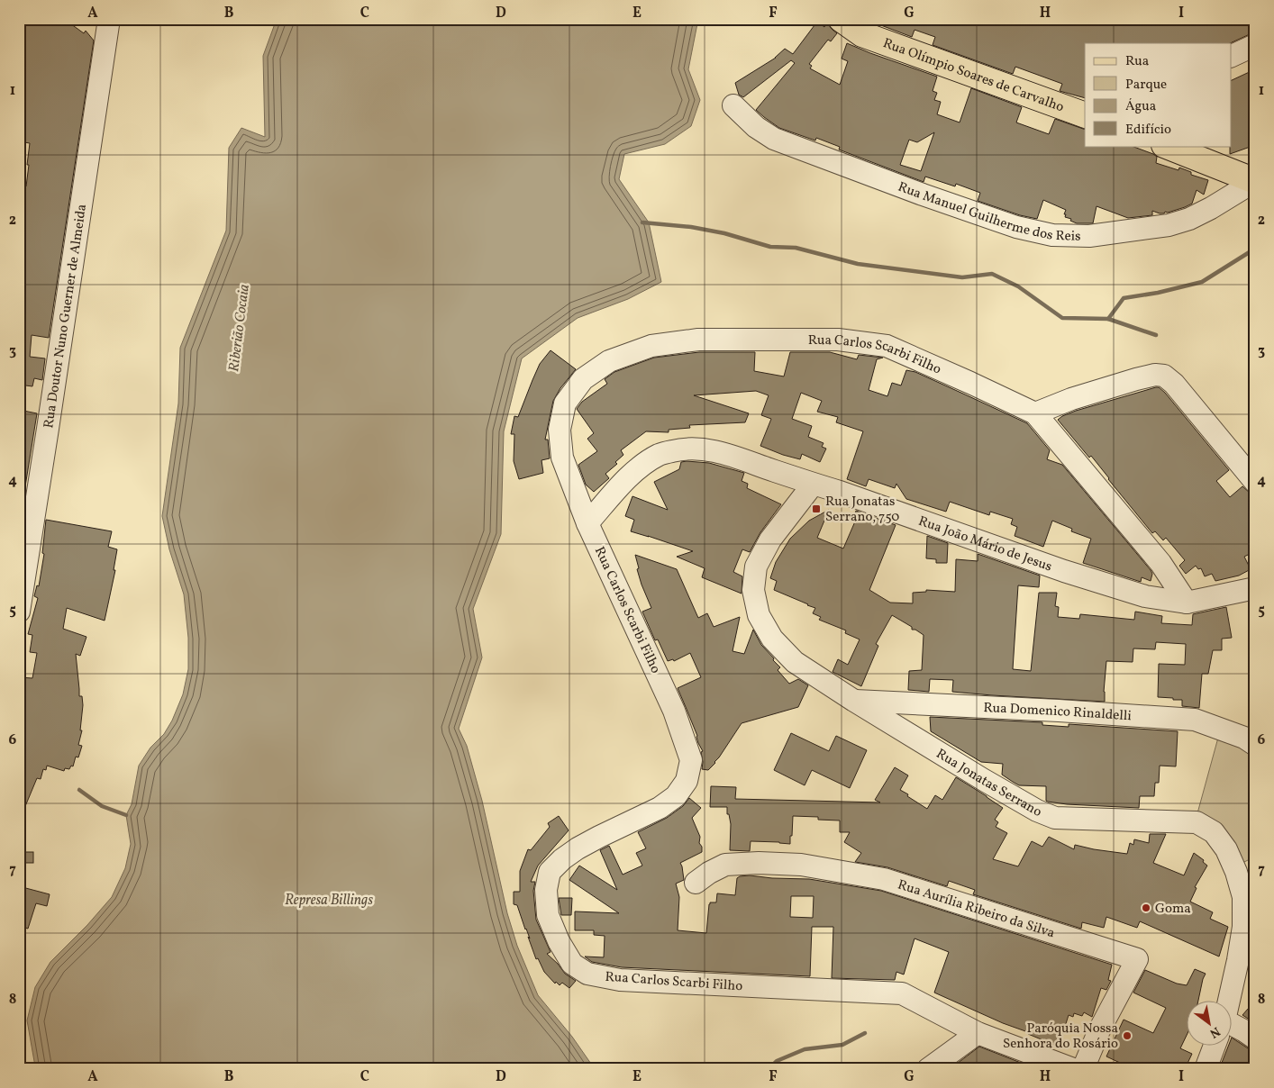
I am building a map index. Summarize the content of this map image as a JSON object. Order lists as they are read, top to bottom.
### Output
{
  "streets": {
    "main road": ["Rua Olímpio Soares de Carvalho"],
    "street": [
      "Rua Manuel Guilherme dos Reis",
      "Rua Doutor Nuno Guerner de Almeida",
      "Rua Carlos Scarbi Filho",
      "Rua João Mário de Jesus",
      "Rua Domenico Rinaldelli",
      "Rua Jonatas Serrano",
      "Rua Aurília Ribeiro da Silva"
    ]
  },
  "crossings": [
    ["Rua Carlos Scarbi Filho", "Rua João Mário de Jesus"],
    ["Rua Carlos Scarbi Filho", "Rua Aurília Ribeiro da Silva"],
    ["Rua João Mário de Jesus", "Rua Jonatas Serrano"],
    ["Rua Domenico Rinaldelli", "Rua Jonatas Serrano"]
  ],
  "water": ["Riberião Cocaia", "Represa Billings"],
  "places": {
    "transit": ["Rua Jonatas Serrano, 750"],
    "other": ["Goma", "Paróquia Nossa Senhora do Rosário"]
  },
  "legend": [
    "Rua",
    "Parque",
    "Água",
    "Edifício"
  ],
  "north": "bottom right",
  "grid": {
    "columns": [
      "A",
      "B",
      "C",
      "D",
      "E",
      "F",
      "G",
      "H",
      "I"
    ],
    "rows": [
      "1",
      "2",
      "3",
      "4",
      "5",
      "6",
      "7",
      "8"
    ]
  }
}
